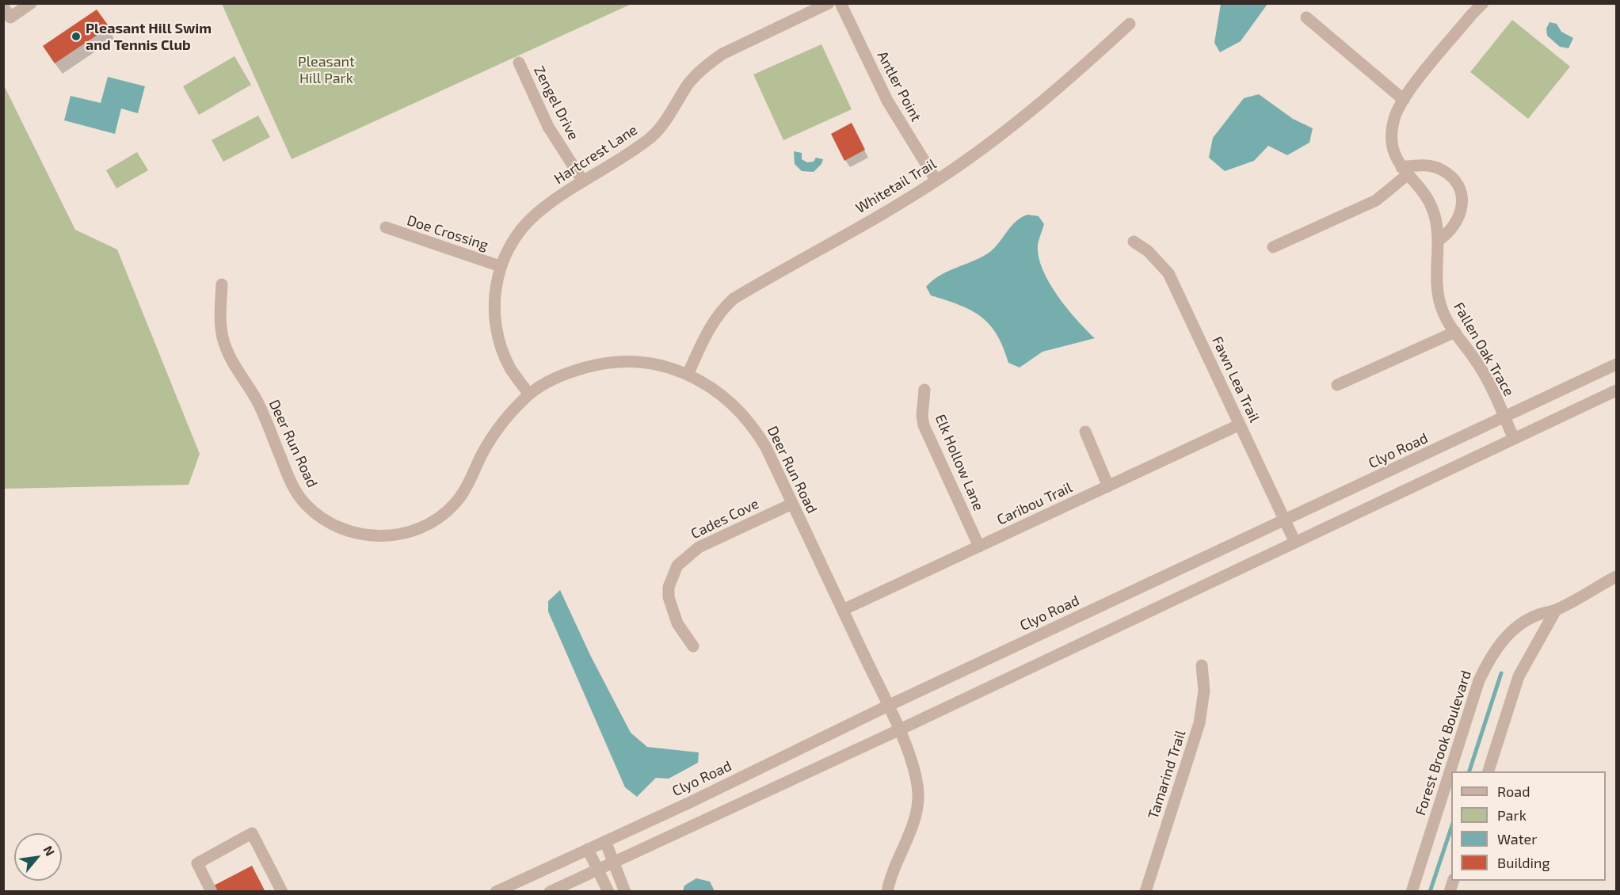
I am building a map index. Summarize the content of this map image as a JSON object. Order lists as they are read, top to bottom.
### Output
{
  "streets": {
    "street": [
      "Antler Point",
      "Zengel Drive",
      "Hartcrest Lane",
      "Whitetail Trail",
      "Doe Crossing",
      "Fallen Oak Trace",
      "Fawn Lea Trail",
      "Deer Run Road",
      "Clyo Road",
      "Elk Hollow Lane",
      "Caribou Trail",
      "Cades Cove",
      "Forest Brook Boulevard",
      "Tamarind Trail"
    ]
  },
  "crossings": [
    ["Antler Point", "Whitetail Trail"],
    ["Zengel Drive", "Hartcrest Lane"],
    ["Hartcrest Lane", "Doe Crossing"],
    ["Hartcrest Lane", "Deer Run Road"],
    ["Whitetail Trail", "Deer Run Road"],
    ["Fallen Oak Trace", "Clyo Road"],
    ["Fawn Lea Trail", "Clyo Road"],
    ["Fawn Lea Trail", "Caribou Trail"],
    ["Deer Run Road", "Clyo Road"],
    ["Deer Run Road", "Caribou Trail"],
    ["Deer Run Road", "Cades Cove"],
    ["Elk Hollow Lane", "Caribou Trail"]
  ],
  "parks": ["Pleasant Hill Park"],
  "places": ["Pleasant Hill Swim and Tennis Club"],
  "legend": [
    "Road",
    "Park",
    "Water",
    "Building"
  ],
  "north": "top right"
}
